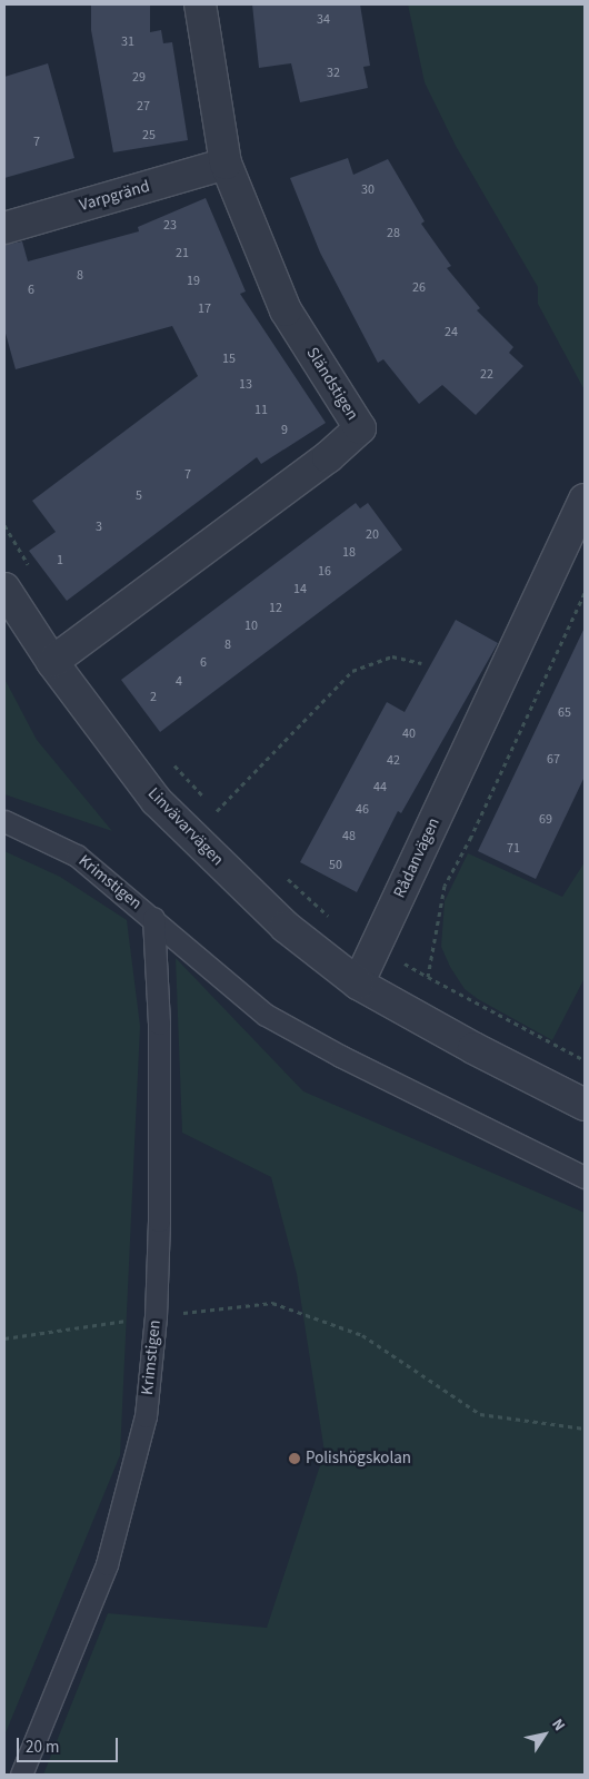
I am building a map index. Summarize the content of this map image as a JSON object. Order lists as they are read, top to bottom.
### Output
{
  "streets": {
    "street": [
      "Varpgränd",
      "Sländstigen",
      "Linvävarvägen",
      "Rådanvägen"
    ],
    "lane": ["Krimstigen"]
  },
  "crossings": [
    ["Varpgränd", "Sländstigen"],
    ["Sländstigen", "Linvävarvägen"],
    ["Linvävarvägen", "Rådanvägen"]
  ],
  "places": ["Polishögskolan"],
  "house_numbers": [
    "34",
    "31",
    "32",
    "29",
    "27",
    "25",
    "7",
    "30",
    "23",
    "28",
    "21",
    "8",
    "19",
    "26",
    "6",
    "17",
    "24",
    "15",
    "22",
    "13",
    "11",
    "9",
    "7",
    "5",
    "3",
    "20",
    "18",
    "1",
    "16",
    "14",
    "12",
    "10",
    "8",
    "6",
    "4",
    "2",
    "65",
    "40",
    "67",
    "42",
    "44",
    "46",
    "69",
    "48",
    "71",
    "50"
  ],
  "scale_bar": "20 m",
  "north": "top right"
}
